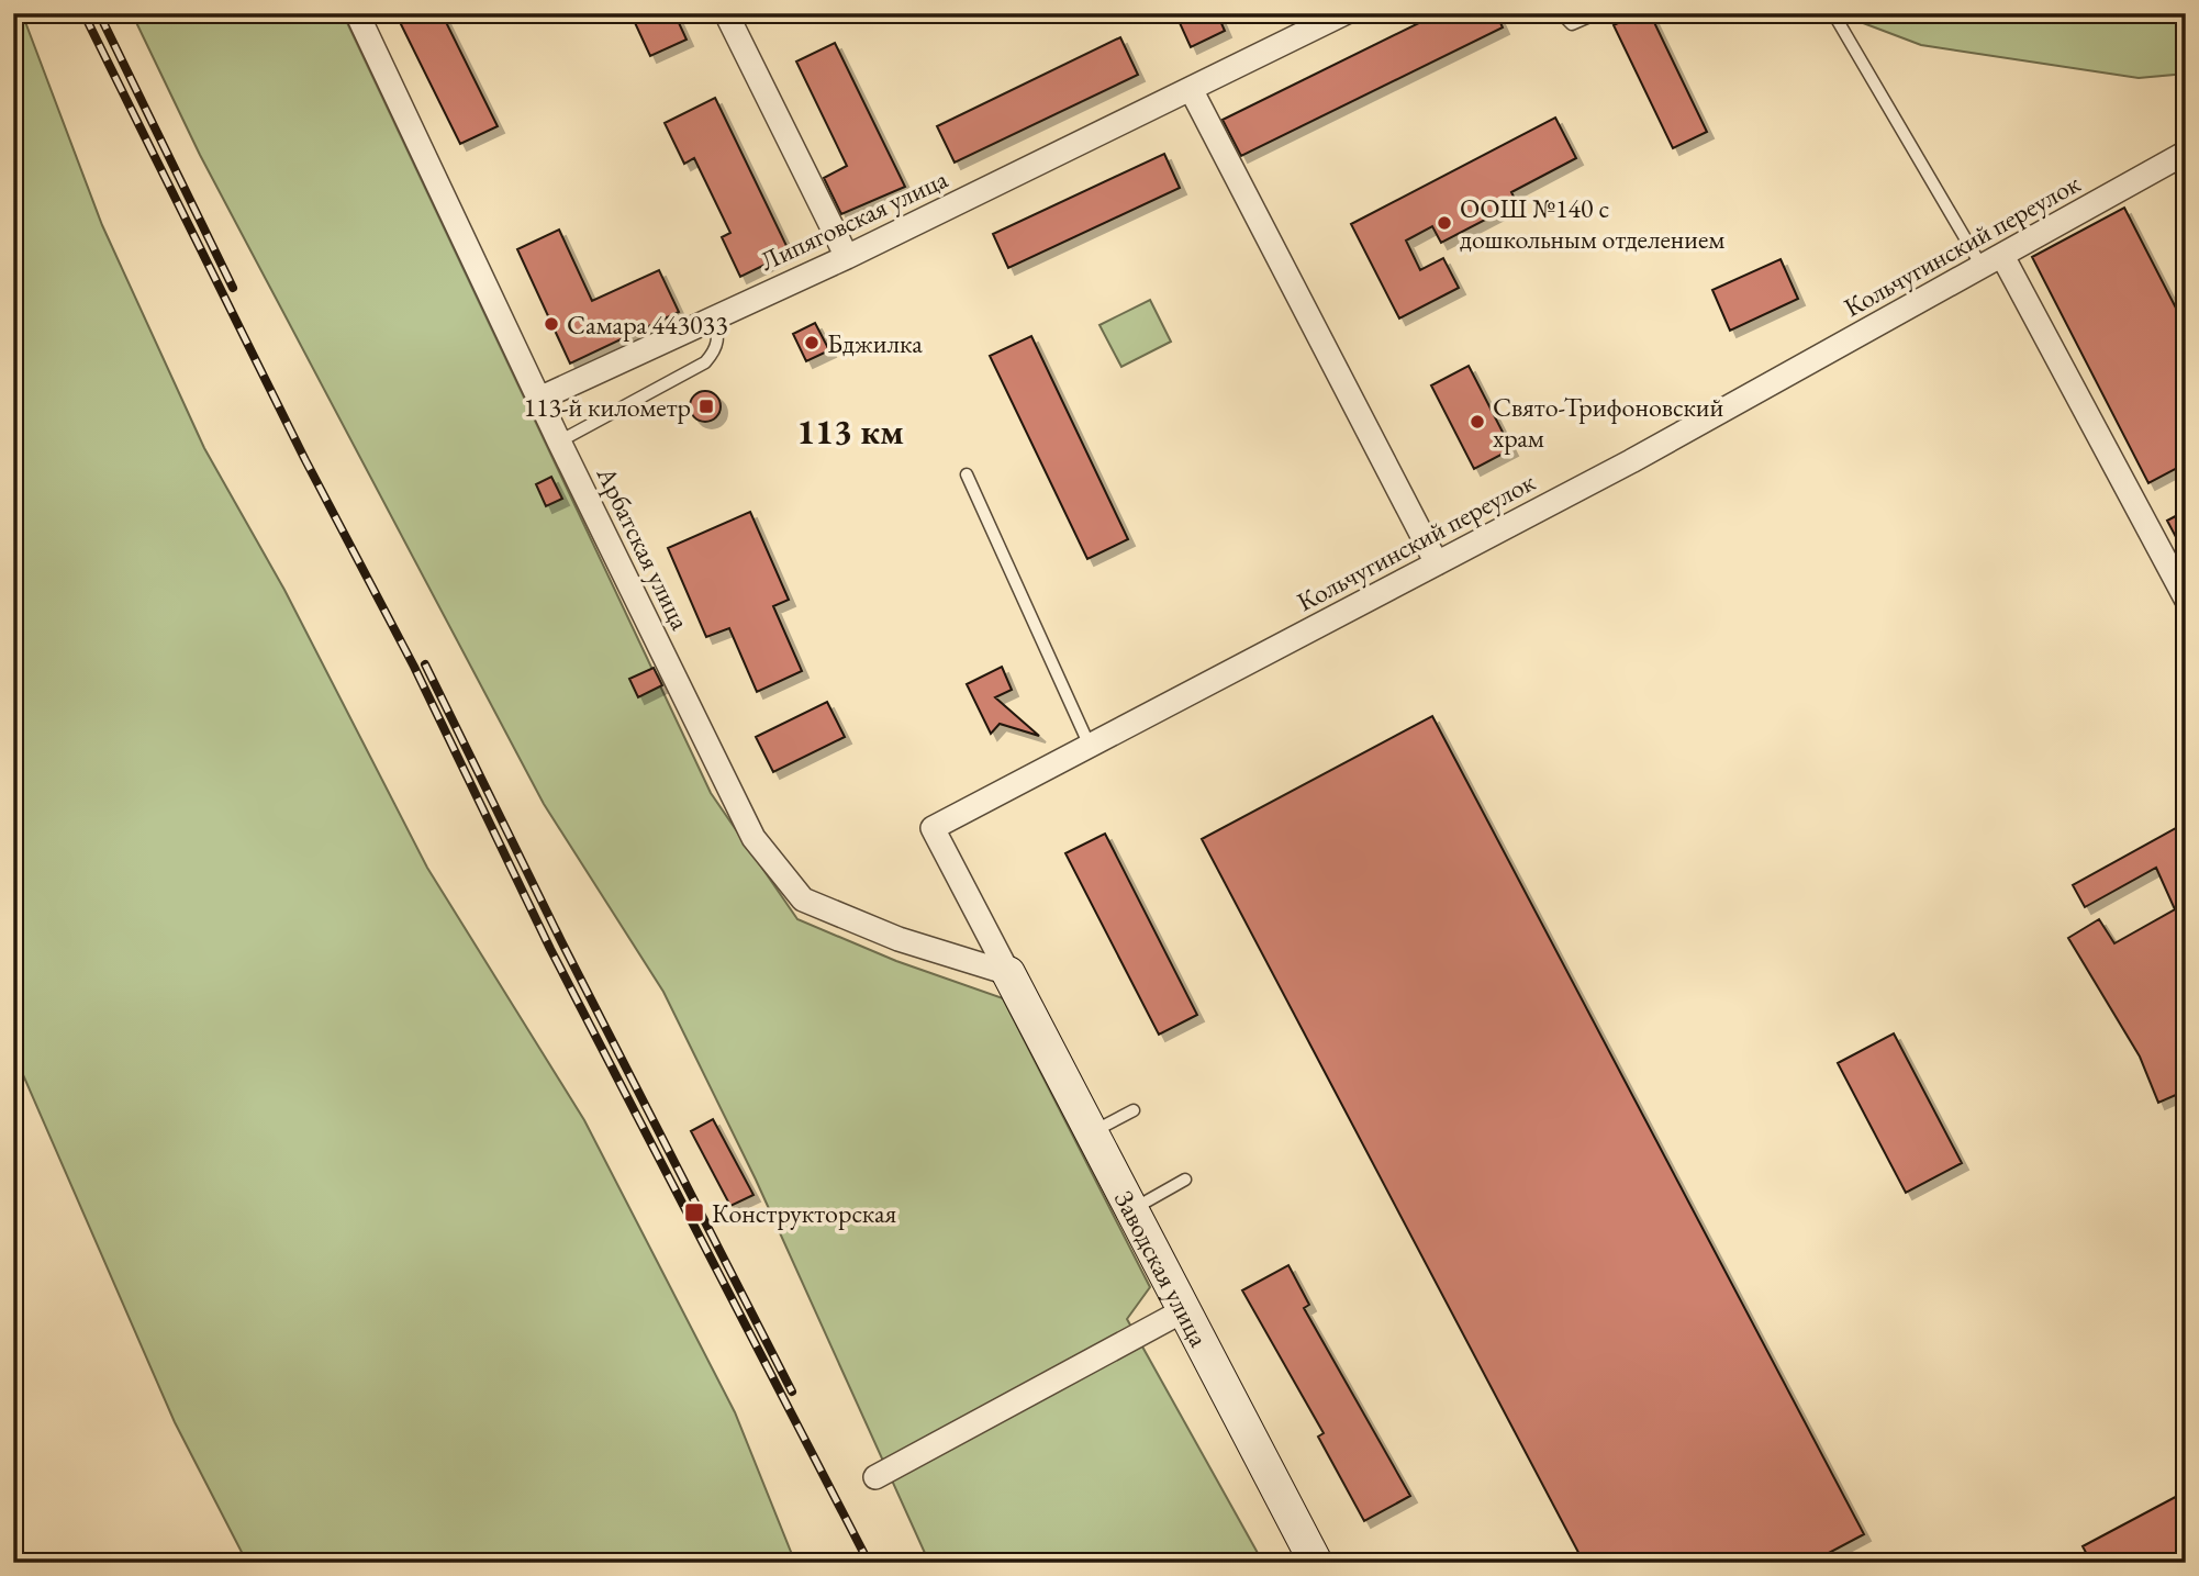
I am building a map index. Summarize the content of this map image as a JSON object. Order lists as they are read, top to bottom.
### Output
{
  "streets": {
    "street": [
      "Липяговская улица",
      "Кольчугинский переулок",
      "Арбатская улица",
      "Заводская улица"
    ]
  },
  "crossings": [
    ["Липяговская улица", "Арбатская улица"],
    ["Кольчугинский переулок", "Арбатская улица"],
    ["Кольчугинский переулок", "Заводская улица"],
    ["Арбатская улица", "Заводская улица"]
  ],
  "districts": ["113 км"],
  "places": {
    "other": [
      "ООШ №140 с дошкольным отделением",
      "Самара 443033",
      "Бджилка",
      "Свято-Трифоновский храм"
    ],
    "transit": ["113-й километр", "Конструкторская"]
  }
}
